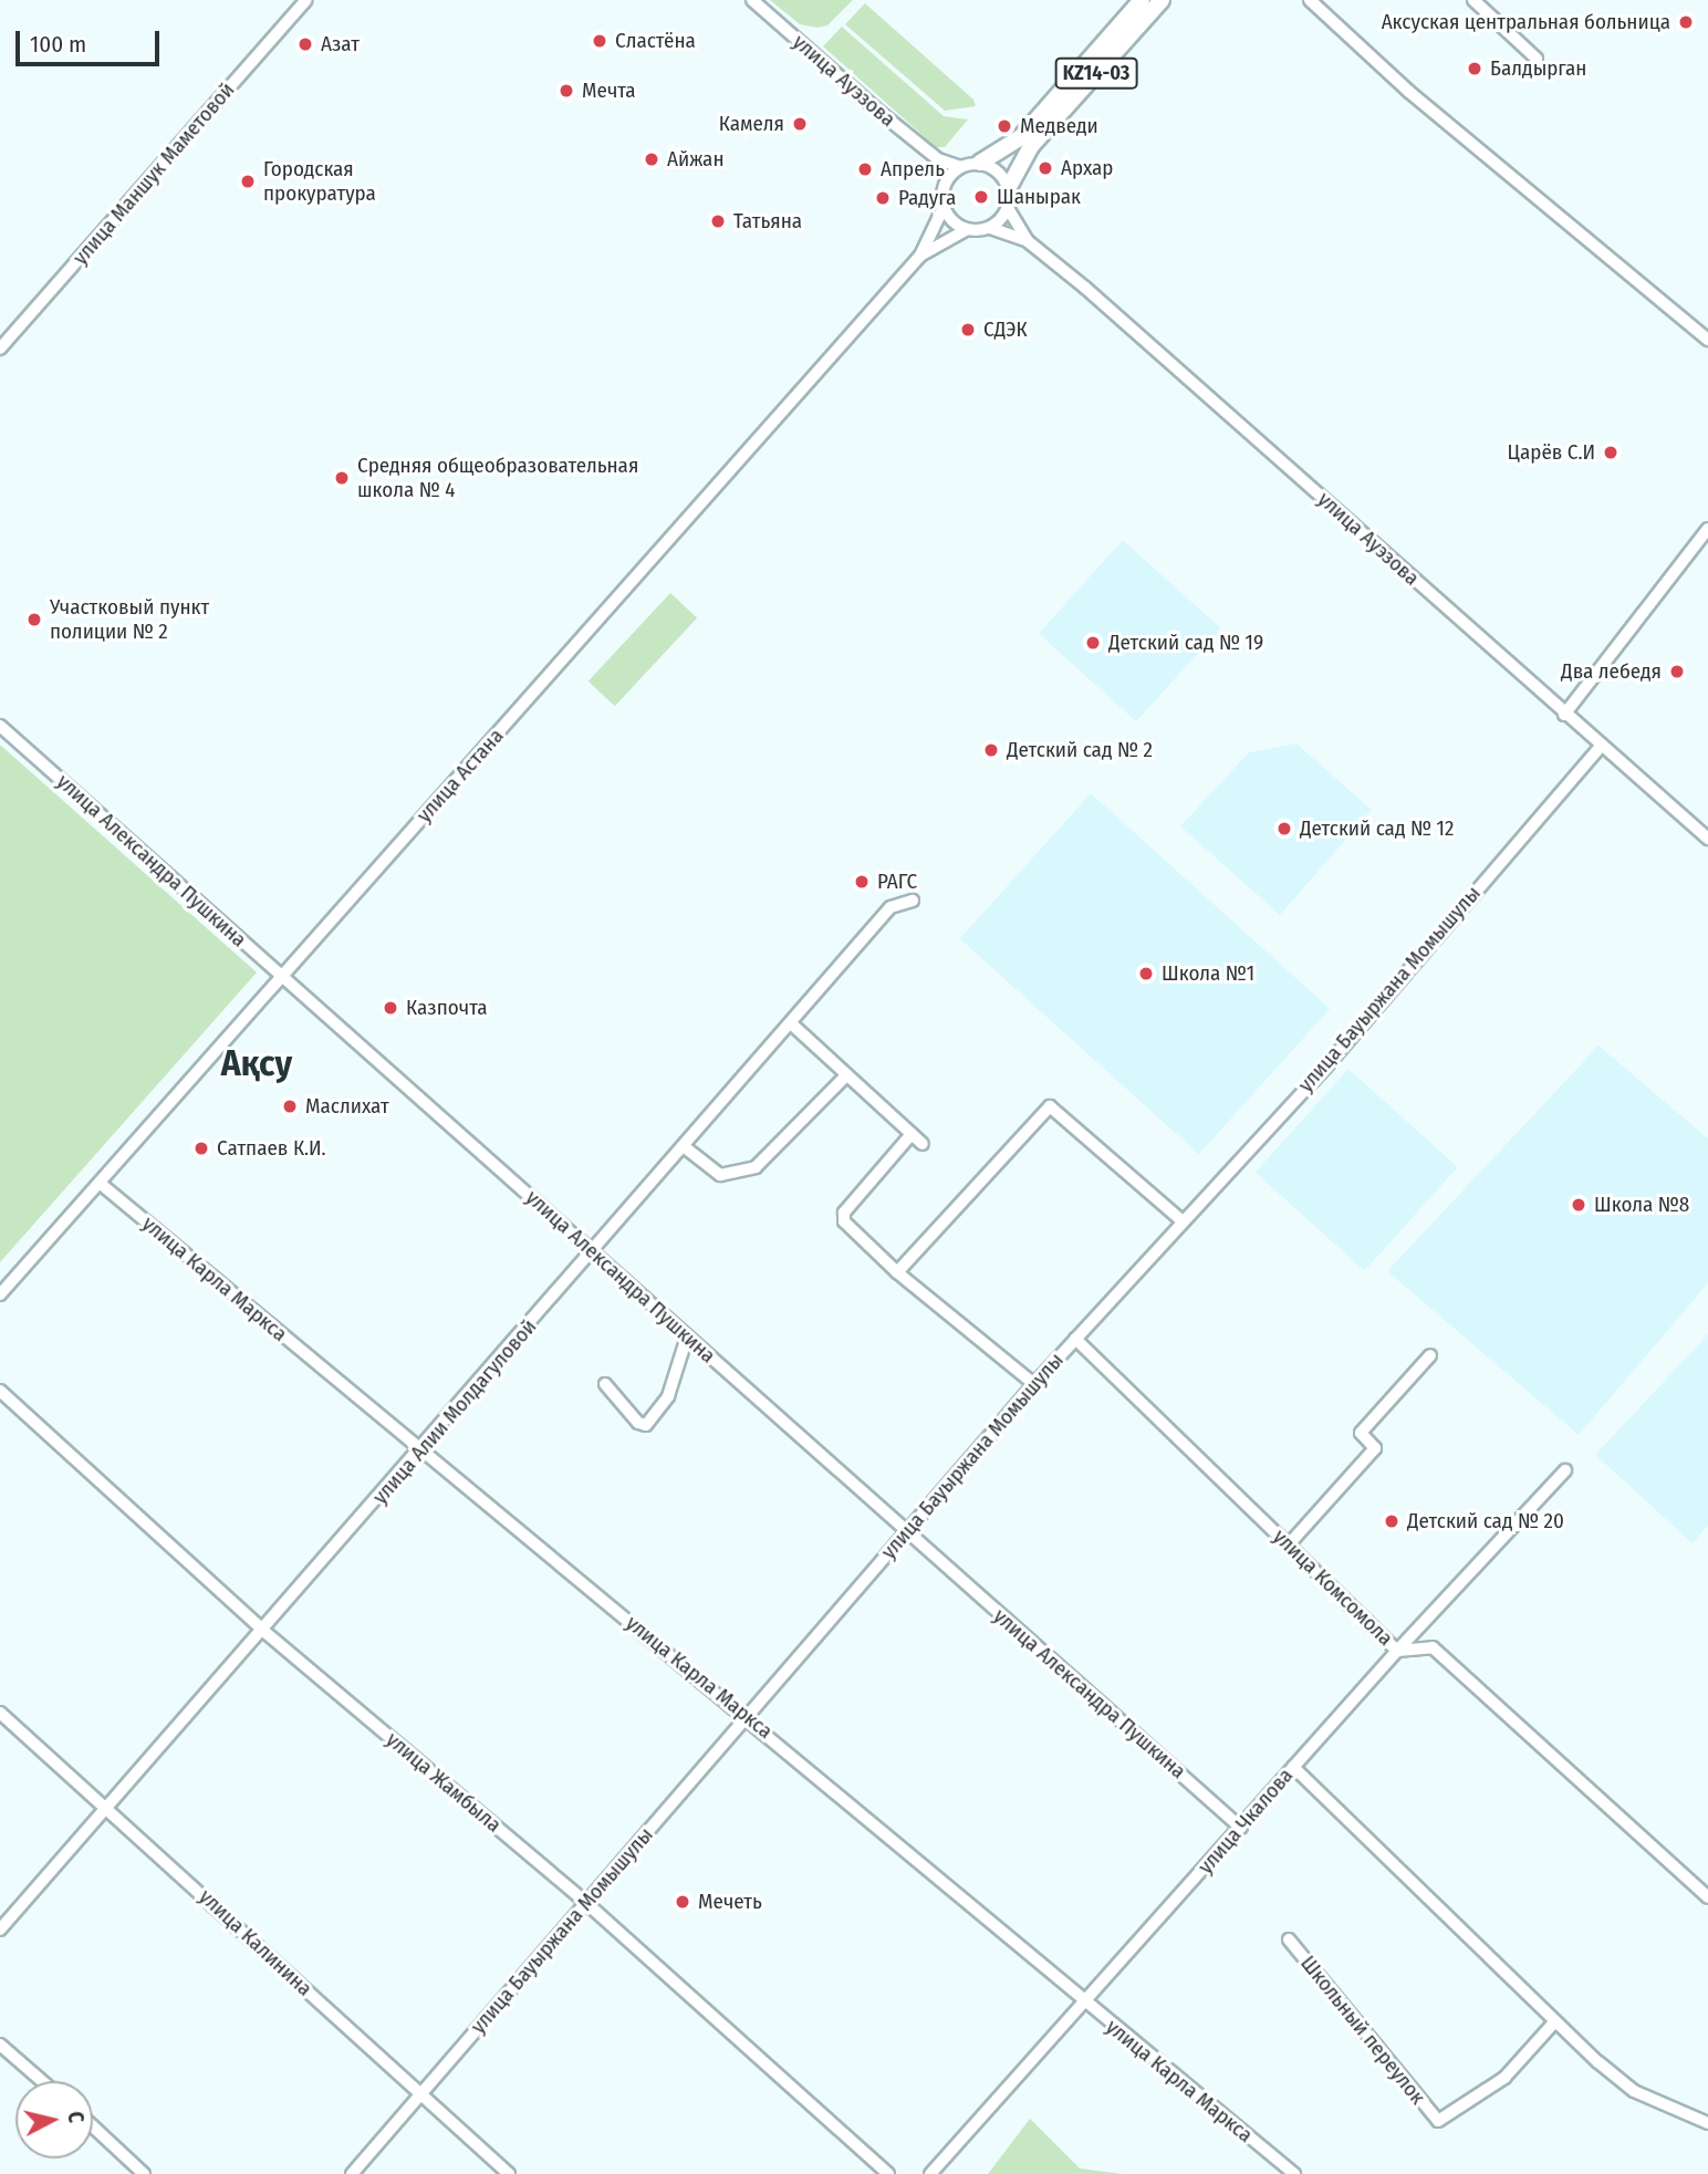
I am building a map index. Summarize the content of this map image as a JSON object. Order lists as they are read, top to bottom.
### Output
{
  "streets": {
    "main road": ["KZ14-03"],
    "street": [
      "улица Ауэзова",
      "улица Маншук Маметовой",
      "улица Астана",
      "улица Александра Пушкина",
      "улица Бауыржана Момышулы",
      "улица Карла Маркса",
      "улица Алии Молдагуловой",
      "улица Комсомола",
      "улица Жамбыла",
      "улица Чкалова",
      "улица Калинина",
      "Школьный переулок"
    ]
  },
  "crossings": [
    ["улица Ауэзова", "улица Бауыржана Момышулы"],
    ["улица Астана", "улица Александра Пушкина"],
    ["улица Астана", "улица Карла Маркса"],
    ["улица Александра Пушкина", "улица Бауыржана Момышулы"],
    ["улица Александра Пушкина", "улица Алии Молдагуловой"],
    ["улица Александра Пушкина", "улица Чкалова"],
    ["улица Бауыржана Момышулы", "улица Карла Маркса"],
    ["улица Бауыржана Момышулы", "улица Комсомола"],
    ["улица Бауыржана Момышулы", "улица Жамбыла"],
    ["улица Бауыржана Момышулы", "улица Калинина"],
    ["улица Карла Маркса", "улица Алии Молдагуловой"],
    ["улица Карла Маркса", "улица Чкалова"],
    ["улица Алии Молдагуловой", "улица Жамбыла"],
    ["улица Алии Молдагуловой", "улица Калинина"],
    ["улица Комсомола", "улица Чкалова"]
  ],
  "districts": ["Ақсу"],
  "places": [
    "Аксуская центральная больница",
    "Сластёна",
    "Азат",
    "Балдырган",
    "Мечта",
    "Камеля",
    "Медведи",
    "Айжан",
    "Архар",
    "Апрель",
    "Городская прокуратура",
    "Шанырак",
    "Радуга",
    "Татьяна",
    "СДЭК",
    "Царёв С.И",
    "Средняя общеобразовательная школа № 4",
    "Участковый пункт полиции № 2",
    "Детский сад № 19",
    "Два лебедя",
    "Детский сад № 2",
    "Детский сад № 12",
    "РАГС",
    "Школа №1",
    "Казпочта",
    "Маслихат",
    "Сатпаев К.И.",
    "Школа №8",
    "Детский сад № 20",
    "Мечеть"
  ],
  "scale_bar": "100 m",
  "north": "right"
}
